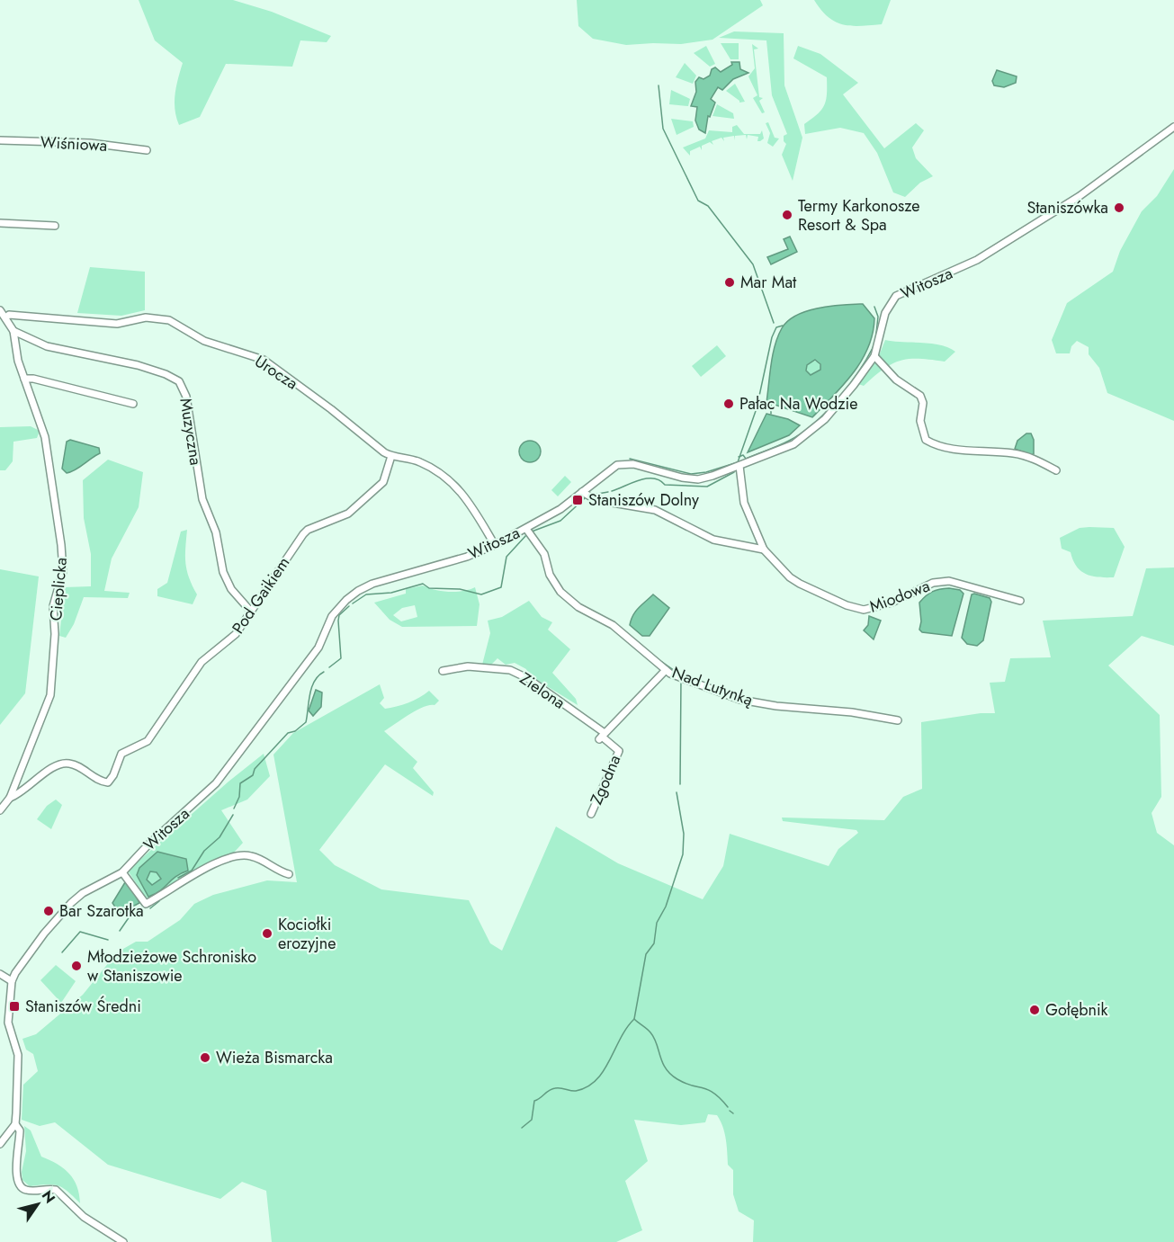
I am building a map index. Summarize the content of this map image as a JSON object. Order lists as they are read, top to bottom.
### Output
{
  "streets": {
    "street": [
      "Wiśniowa",
      "Witosza",
      "Urocza",
      "Muzyczna",
      "Cieplicka",
      "Pod Gaikiem",
      "Miodowa",
      "Nad Lutynką",
      "Zielona",
      "Zgodna"
    ]
  },
  "crossings": [
    ["Witosza", "Urocza"],
    ["Witosza", "Miodowa"],
    ["Witosza", "Nad Lutynką"],
    ["Urocza", "Pod Gaikiem"],
    ["Muzyczna", "Cieplicka"],
    ["Muzyczna", "Pod Gaikiem"],
    ["Cieplicka", "Pod Gaikiem"],
    ["Zielona", "Zgodna"]
  ],
  "places": {
    "other": [
      "Staniszówka",
      "Termy Karkonosze Resort & Spa",
      "Mar Mat",
      "Pałac Na Wodzie",
      "Bar Szarotka",
      "Kociołki erozyjne",
      "Młodzieżowe Schronisko w Staniszowie",
      "Gołębnik",
      "Wieża Bismarcka"
    ],
    "transit": ["Staniszów Dolny", "Staniszów Średni"]
  },
  "north": "top right"
}
